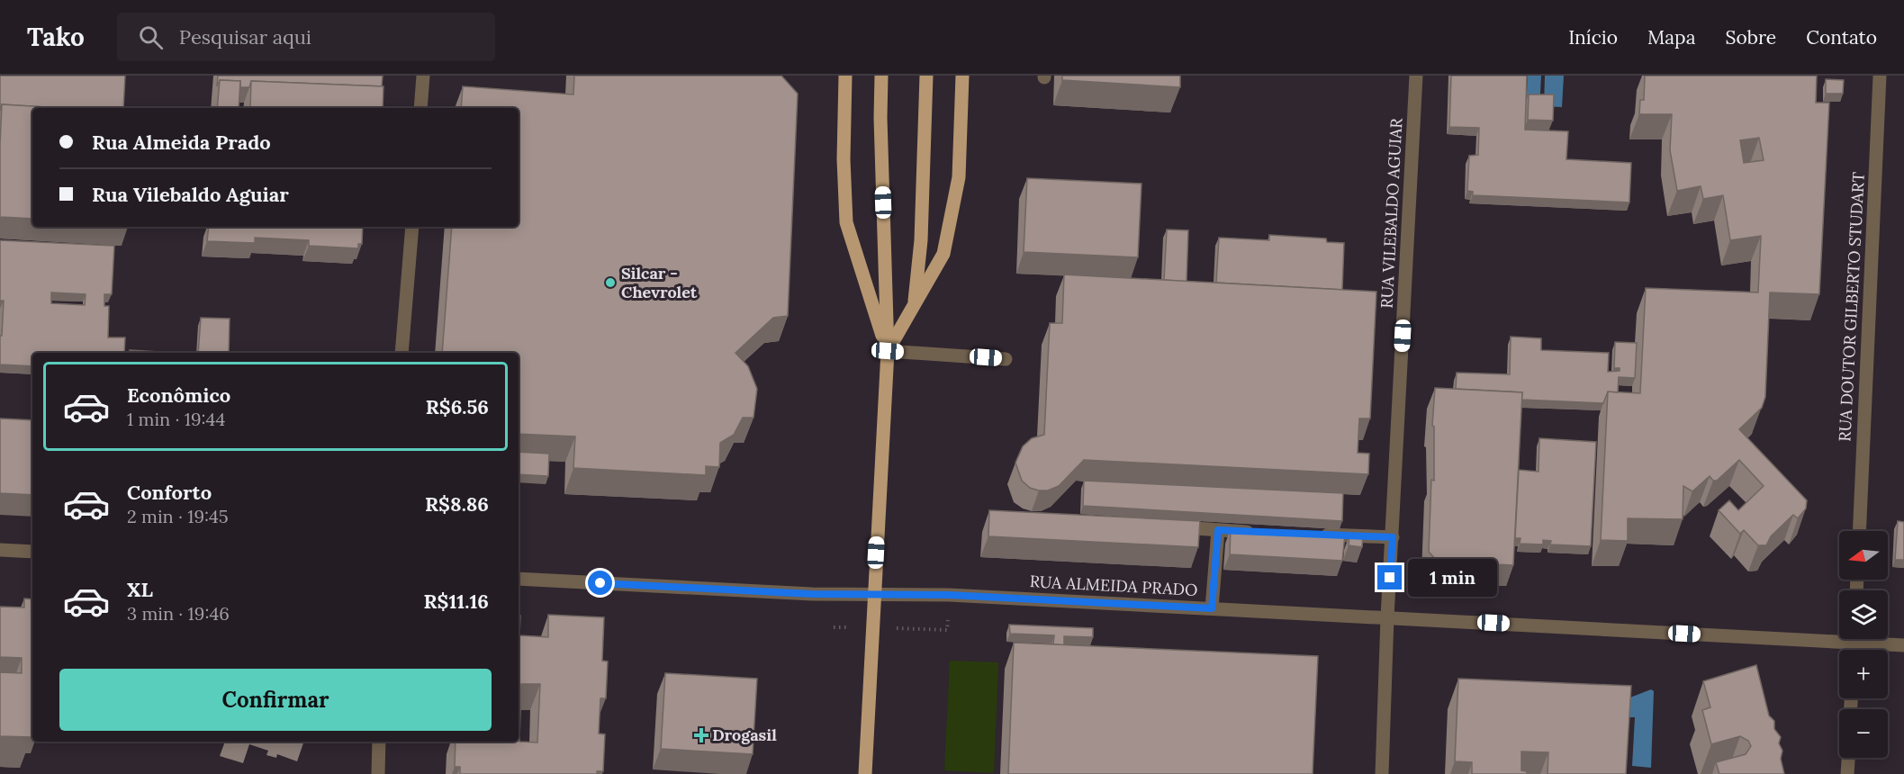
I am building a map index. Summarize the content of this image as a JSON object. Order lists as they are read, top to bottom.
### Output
{
  "streets": {
    "street": ["RUA VILEBALDO AGUIAR", "RUA DOUTOR GILBERTO STUDART", "RUA ALMEIDA PRADO"]
  },
  "crossings": [
    ["RUA VILEBALDO AGUIAR", "RUA ALMEIDA PRADO"]
  ],
  "places": {
    "other": ["Silcar - Chevrolet"],
    "health": ["Drogasil"]
  },
  "north": "left",
  "page": {
    "header": "Tako",
    "search": "Pesquisar aqui",
    "nav": [
      "Início",
      "Mapa",
      "Sobre",
      "Contato"
    ],
    "banner": ["Rua Almeida Prado", "Rua Vilebaldo Aguiar"],
    "list": [
      {
        "name": "Econômico",
        "note": "1 min · 19:44",
        "value": "R$6.56"
      },
      {
        "name": "Conforto",
        "note": "2 min · 19:45",
        "value": "R$8.86"
      },
      {
        "name": "XL",
        "note": "3 min · 19:46",
        "value": "R$11.16"
      }
    ],
    "map_buttons": ["+", "−"],
    "bubble": "1 min",
    "buttons": "Confirmar"
  }
}
